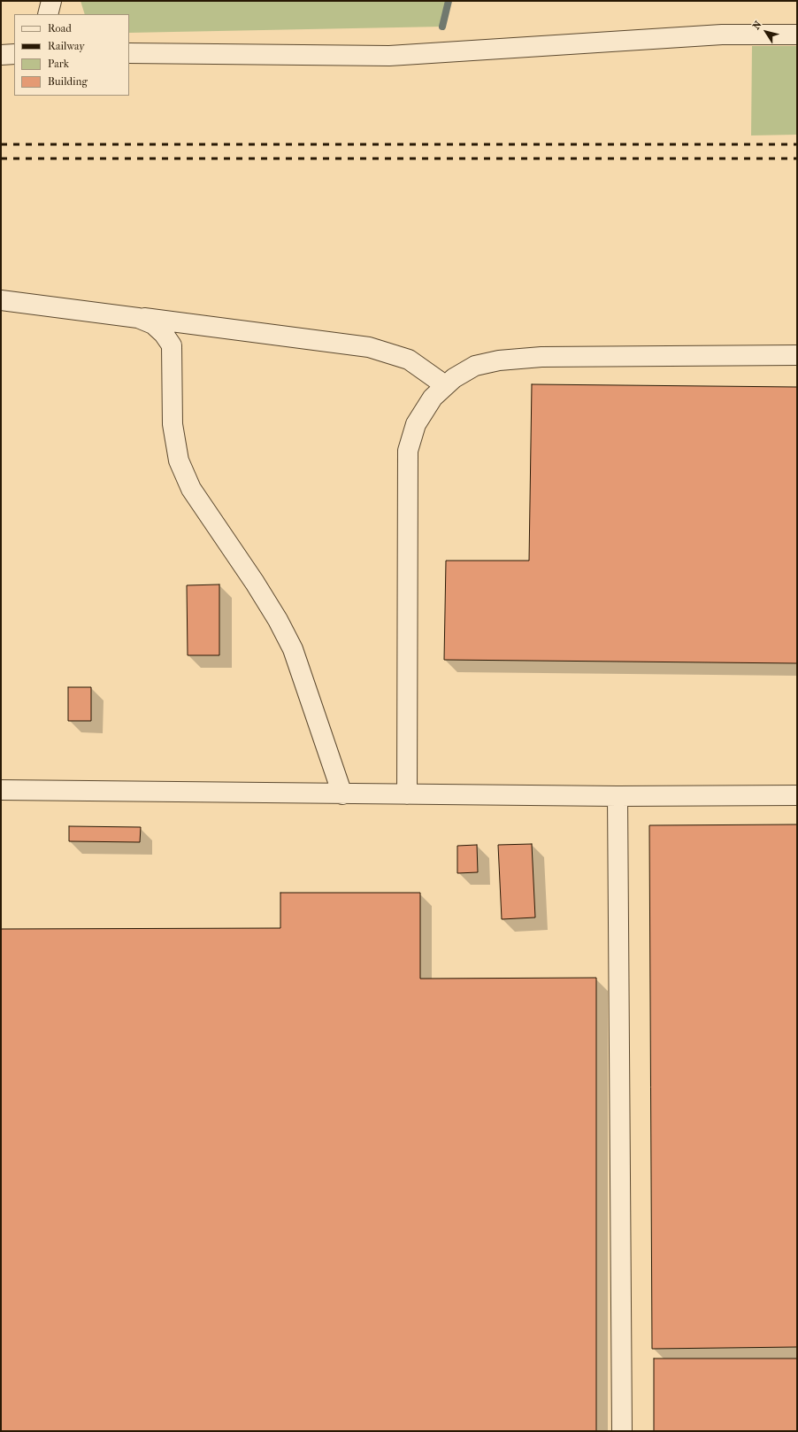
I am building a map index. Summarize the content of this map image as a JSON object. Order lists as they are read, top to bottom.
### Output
{
  "legend": [
    "Road",
    "Railway",
    "Park",
    "Building"
  ],
  "north": "top left"
}
